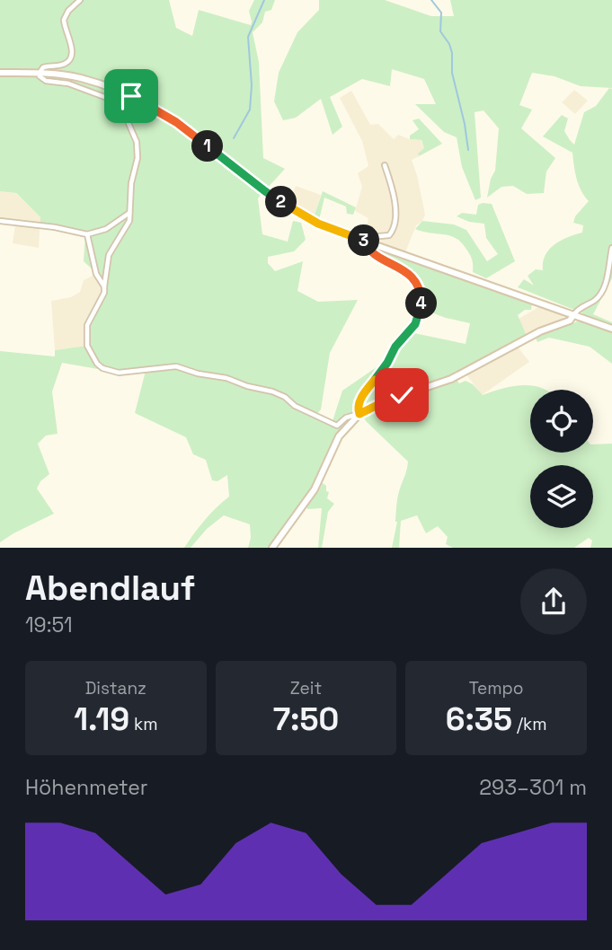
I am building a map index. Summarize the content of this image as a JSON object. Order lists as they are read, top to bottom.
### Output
{
  "page": {
    "pins": [
      "1",
      "2",
      "3",
      "4"
    ],
    "heading": ["Abendlauf", "19:51"],
    "stats": [
      ["Distanz", "1.19 km"],
      ["Zeit", "7:50"],
      ["Tempo", "6:35 /km"]
    ],
    "chart": ["Höhenmeter", "293–301 m"]
  }
}
